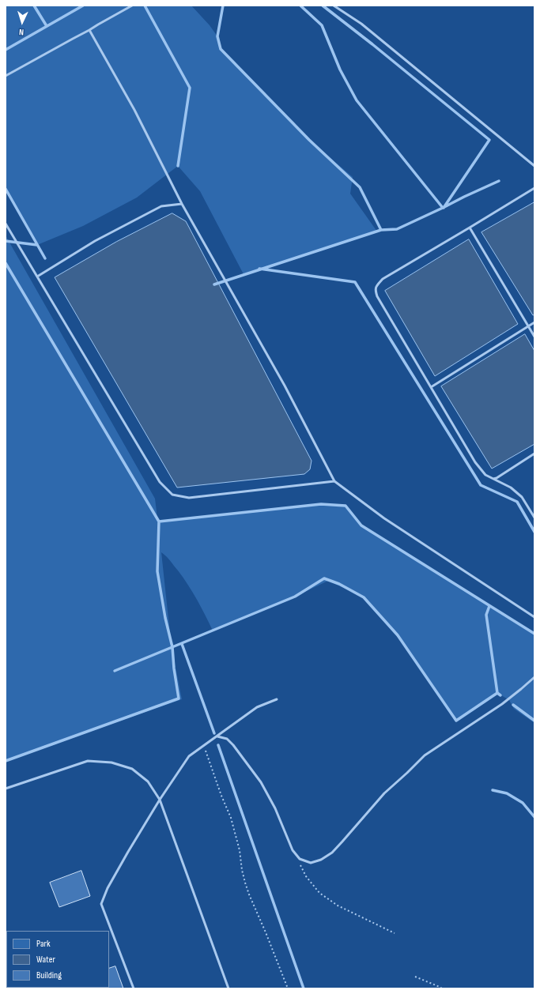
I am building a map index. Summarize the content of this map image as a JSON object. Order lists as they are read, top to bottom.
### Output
{
  "legend": ["Park", "Water", "Building"],
  "north": "bottom"
}
